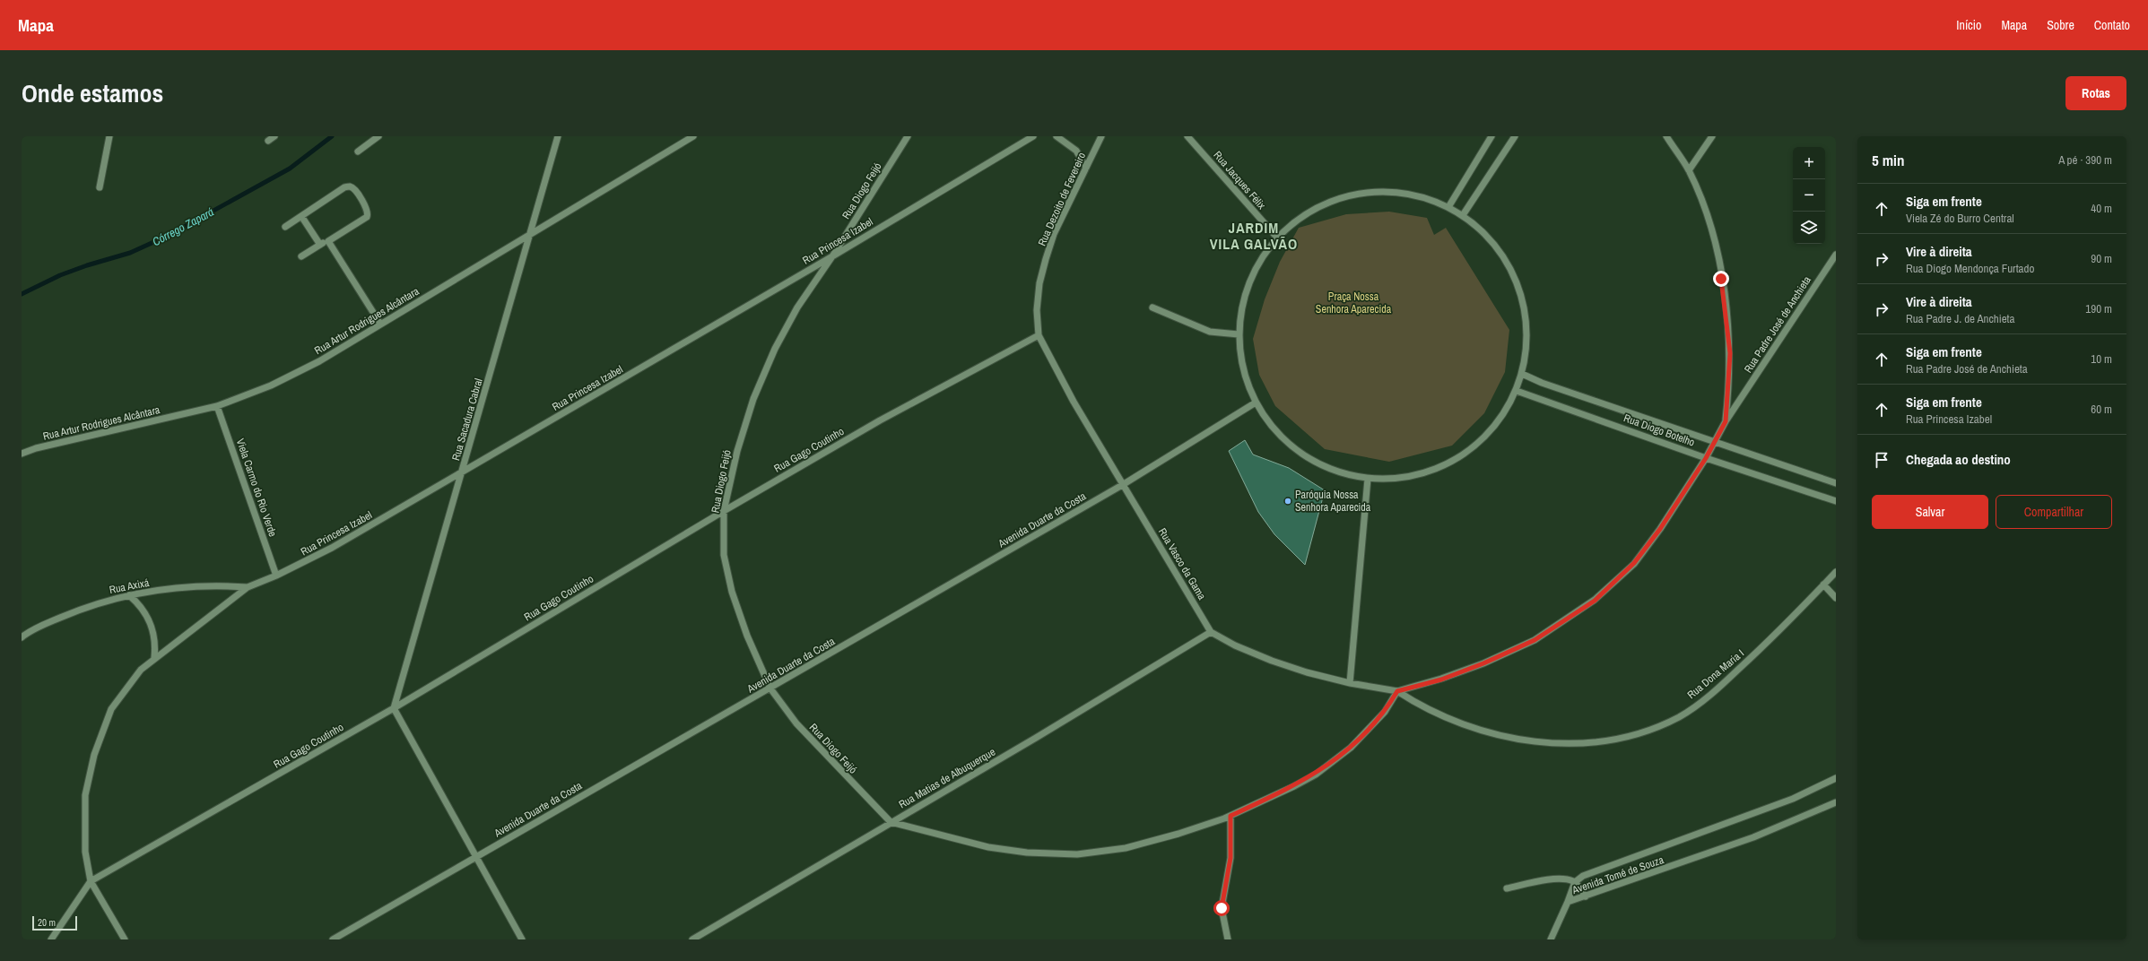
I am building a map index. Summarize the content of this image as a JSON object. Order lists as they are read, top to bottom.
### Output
{
  "streets": {
    "street": [
      "Rua Jacques Félix",
      "Rua Diogo Feijó",
      "Rua Dezoito de Fevereiro",
      "Rua Princesa Izabel",
      "Rua Artur Rodrigues Alcântara",
      "Rua Padre José de Anchieta",
      "Rua Sacadura Cabral",
      "Rua Diogo Botelho",
      "Rua Gago Coutinho",
      "Viela Carmo do Rio Verde",
      "Avenida Duarte da Costa",
      "Rua Vasco da Gama",
      "Rua Axixá",
      "Rua Dona Maria I",
      "Rua Matias de Albuquerque",
      "Avenida Tomé de Souza"
    ]
  },
  "crossings": [
    ["Rua Diogo Feijó", "Rua Princesa Izabel"],
    ["Rua Diogo Feijó", "Rua Gago Coutinho"],
    ["Rua Diogo Feijó", "Avenida Duarte da Costa"],
    ["Rua Diogo Feijó", "Rua Matias de Albuquerque"],
    ["Rua Dezoito de Fevereiro", "Rua Gago Coutinho"],
    ["Rua Dezoito de Fevereiro", "Rua Vasco da Gama"],
    ["Rua Princesa Izabel", "Rua Sacadura Cabral"],
    ["Rua Princesa Izabel", "Rua Gago Coutinho"],
    ["Rua Princesa Izabel", "Viela Carmo do Rio Verde"],
    ["Rua Princesa Izabel", "Rua Axixá"],
    ["Rua Artur Rodrigues Alcântara", "Rua Sacadura Cabral"],
    ["Rua Artur Rodrigues Alcântara", "Viela Carmo do Rio Verde"],
    ["Rua Padre José de Anchieta", "Rua Diogo Botelho"],
    ["Rua Padre José de Anchieta", "Rua Dona Maria I"],
    ["Rua Sacadura Cabral", "Rua Gago Coutinho"],
    ["Rua Gago Coutinho", "Rua Vasco da Gama"],
    ["Avenida Duarte da Costa", "Rua Vasco da Gama"],
    ["Rua Vasco da Gama", "Rua Matias de Albuquerque"]
  ],
  "districts": ["JARDIM VILA GALVÃO"],
  "water": ["Córrego Zapará"],
  "parks": ["Praça Nossa Senhora Aparecida"],
  "places": ["Paróquia Nossa Senhora Aparecida"],
  "scale_bar": "20 m",
  "page": {
    "header": "Mapa",
    "nav": [
      "Início",
      "Mapa",
      "Sobre",
      "Contato"
    ],
    "title": "Onde estamos",
    "buttons": [
      "Rotas",
      ["Salvar", "Compartilhar"]
    ],
    "heading": ["5 min", "A pé · 390 m"],
    "map_buttons": ["+", "−"],
    "list": [
      ["Siga em frente", "Viela Zé do Burro Central", "40 m"],
      ["Vire à direita", "Rua Diogo Mendonça Furtado", "90 m"],
      ["Vire à direita", "Rua Padre J. de Anchieta", "190 m"],
      ["Siga em frente", "Rua Padre José de Anchieta", "10 m"],
      ["Siga em frente", "Rua Princesa Izabel", "60 m"],
      "Chegada ao destino"
    ],
    "scale": "20 m"
  }
}
